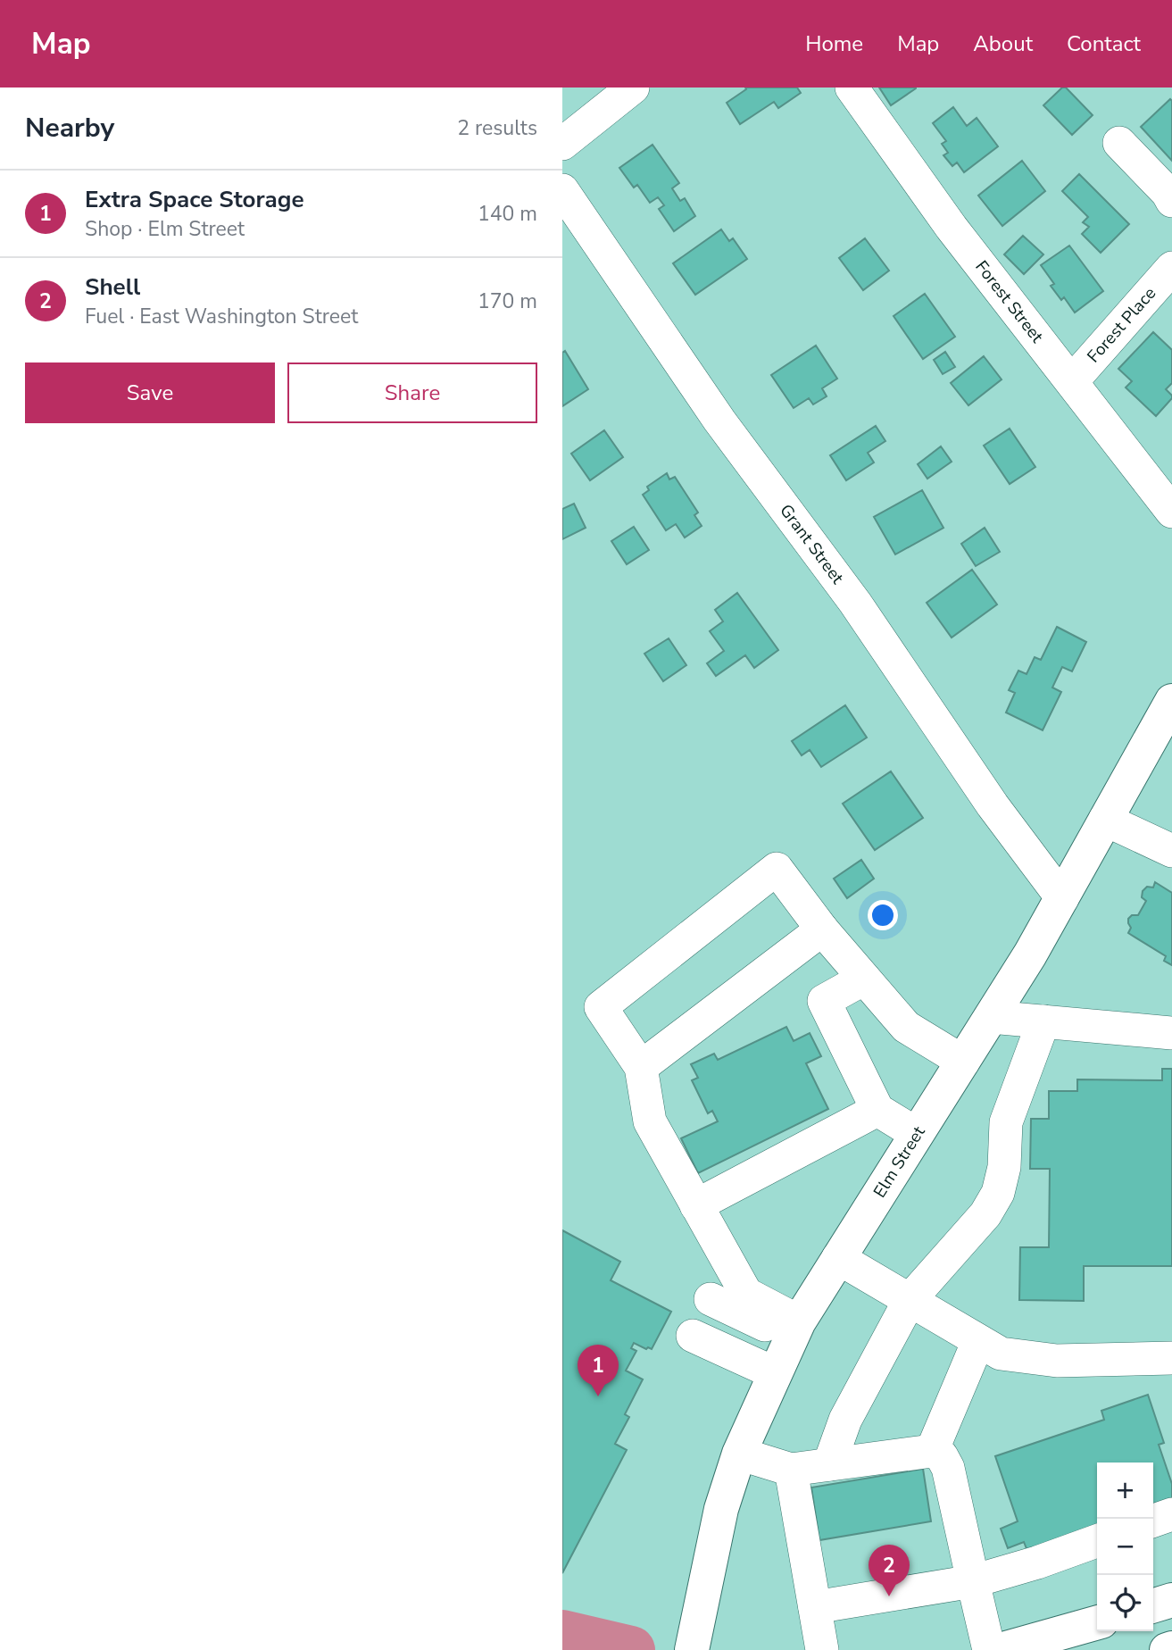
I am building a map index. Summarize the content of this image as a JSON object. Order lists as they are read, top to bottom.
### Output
{
  "streets": {
    "main road": ["Elm Street"],
    "street": ["Forest Street", "Forest Place", "Grant Street"]
  },
  "crossings": [
    ["Forest Street", "Forest Place"],
    ["Grant Street", "Elm Street"]
  ],
  "page": {
    "header": "Map",
    "nav": [
      "Home",
      "Map",
      "About",
      "Contact"
    ],
    "heading": ["Nearby", "2 results"],
    "list": [
      {
        "mark": "1",
        "name": "Extra Space Storage",
        "note": "Shop · Elm Street",
        "value": "140 m"
      },
      {
        "mark": "2",
        "name": "Shell",
        "note": "Fuel · East Washington Street",
        "value": "170 m"
      }
    ],
    "buttons": ["Save", "Share"],
    "pins": ["1", "2"],
    "map_buttons": ["+", "−"]
  }
}
